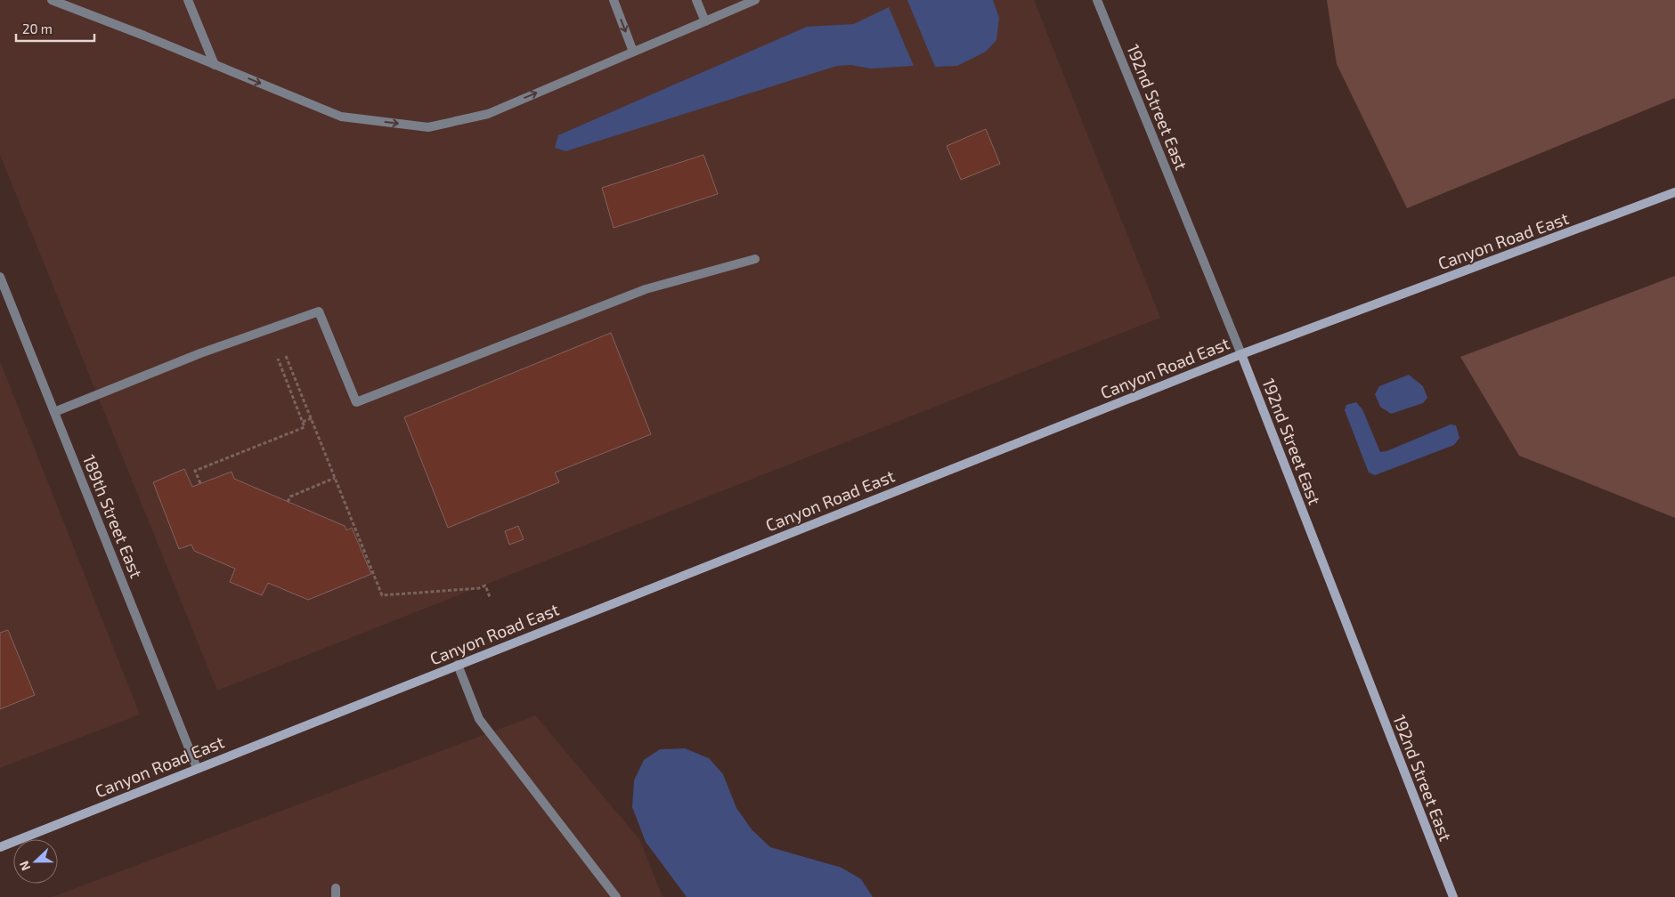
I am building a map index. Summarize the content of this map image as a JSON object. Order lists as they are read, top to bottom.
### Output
{
  "streets": {
    "main road": ["192nd Street East", "Canyon Road East"],
    "street": ["189th Street East"]
  },
  "crossings": [
    ["192nd Street East", "Canyon Road East"],
    ["Canyon Road East", "189th Street East"]
  ],
  "scale_bar": "20 m",
  "north": "left"
}
